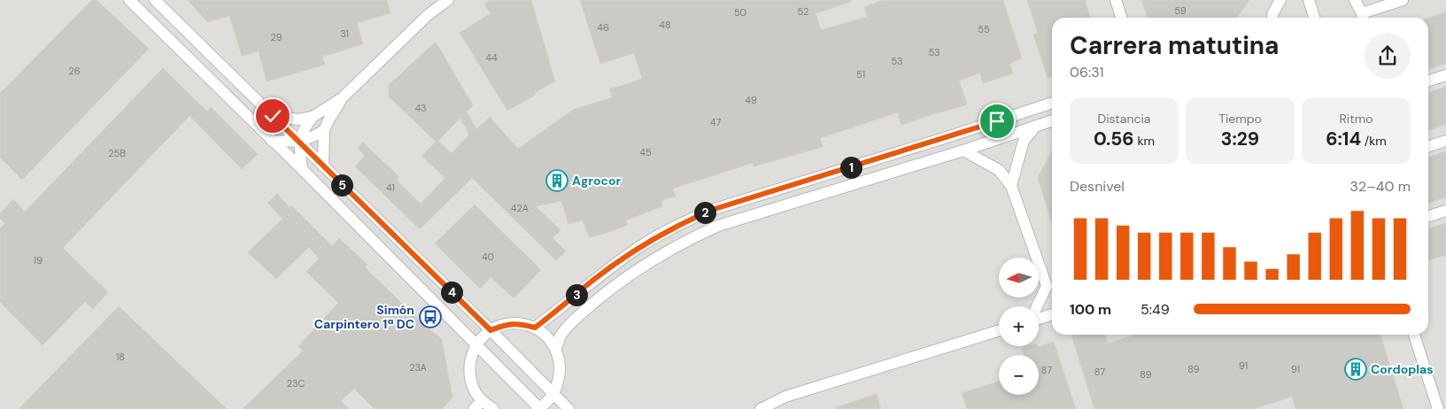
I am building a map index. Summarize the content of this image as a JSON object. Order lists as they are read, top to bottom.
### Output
{
  "places": {
    "building": ["Agrocor", "Cordoplas"],
    "bus stop": ["Simón Carpintero 1ª DC"]
  },
  "house_numbers": [
    "59",
    "52",
    "50",
    "48",
    "46",
    "55",
    "31",
    "29",
    "53",
    "44",
    "53",
    "26",
    "51",
    "49",
    "43",
    "47",
    "45",
    "25B",
    "41",
    "42A",
    "40",
    "19",
    "18",
    "91",
    "23A",
    "89",
    "91",
    "87",
    "87",
    "89",
    "23C"
  ],
  "north": "left",
  "page": {
    "heading": ["Carrera matutina", "06:31"],
    "stats": [
      ["Distancia", "0.56 km"],
      ["Tiempo", "3:29"],
      ["Ritmo", "6:14 /km"]
    ],
    "pins": [
      "1",
      "5",
      "2",
      "4",
      "3"
    ],
    "chart": ["Desnivel", "32–40 m"],
    "map_buttons": ["+", "−"],
    "list": [
      {
        "name": "100 m",
        "note": "5:49"
      }
    ]
  }
}
